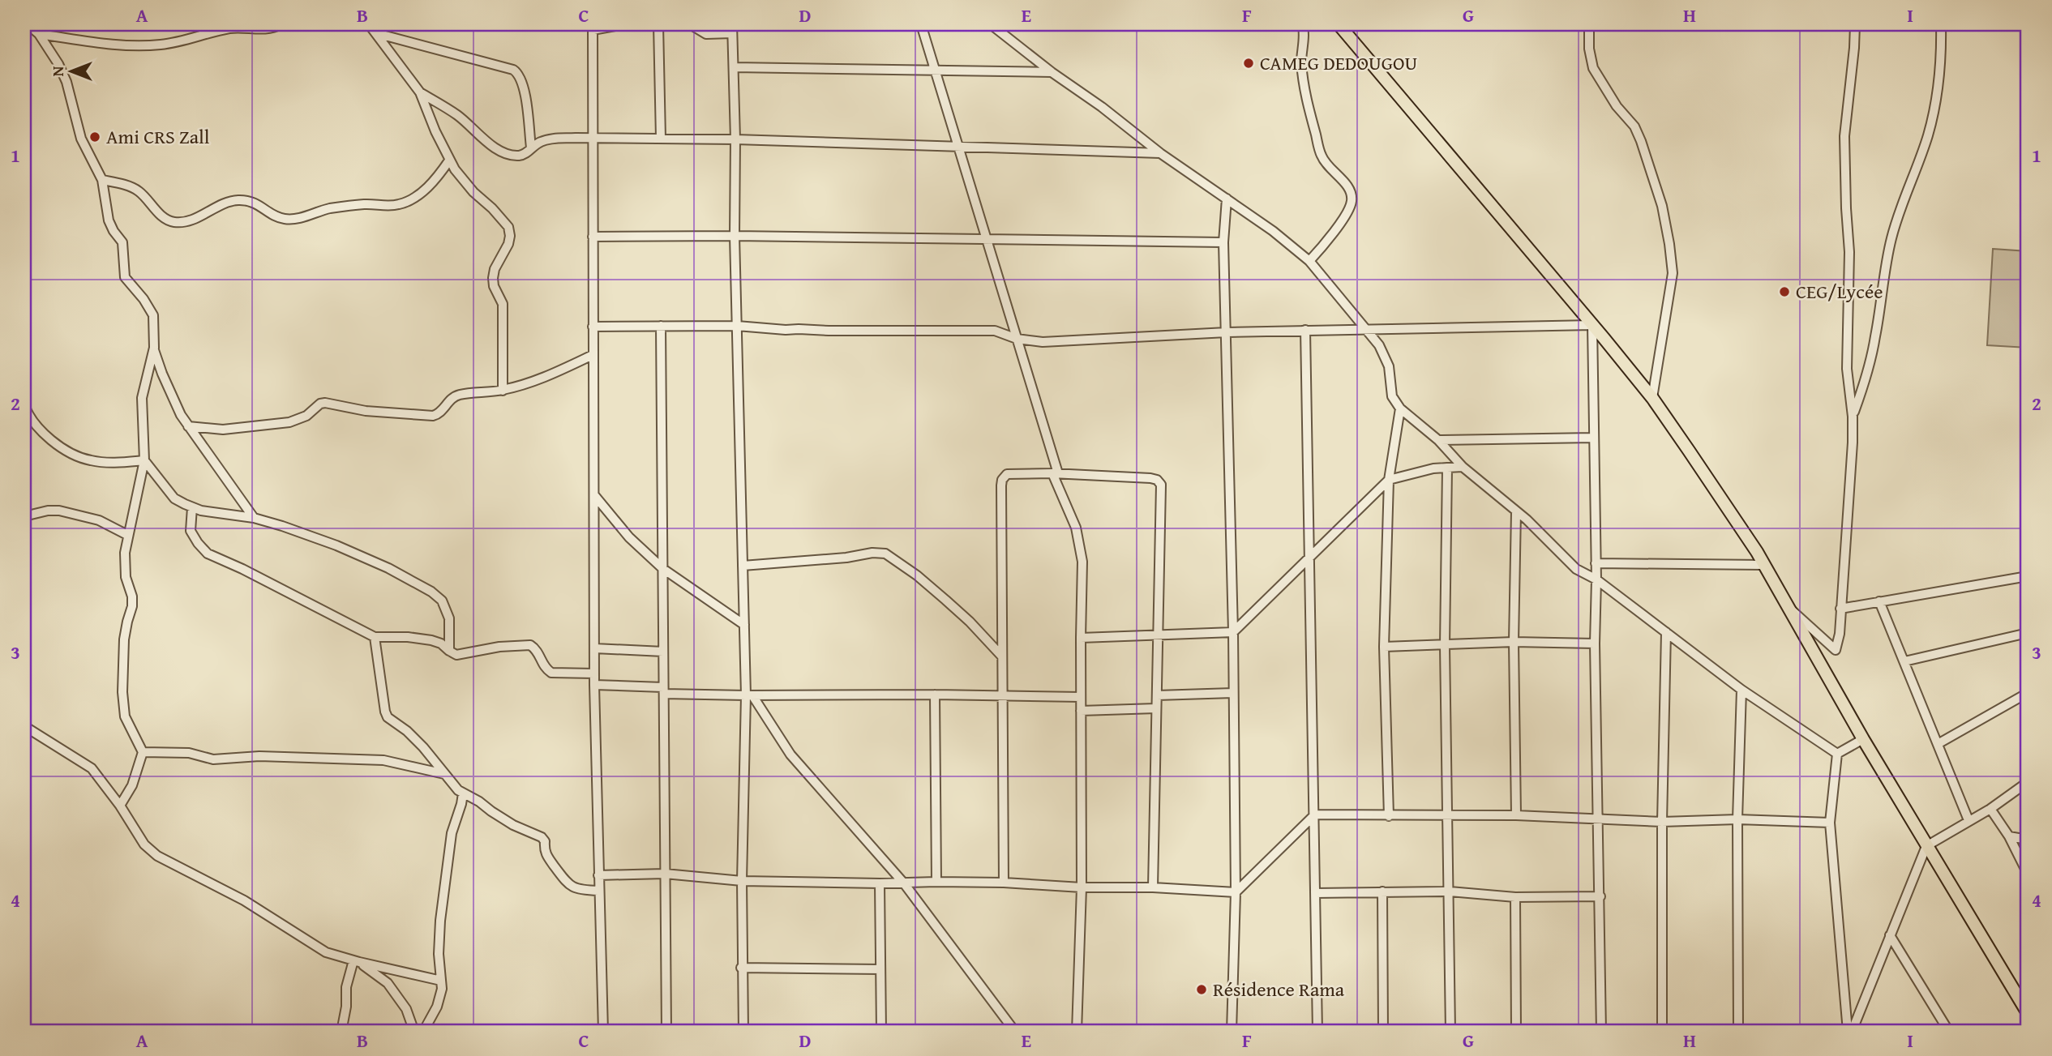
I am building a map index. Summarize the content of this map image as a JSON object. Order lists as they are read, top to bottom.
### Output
{
  "places": [
    "CAMEG DEDOUGOU",
    "Ami CRS Zall",
    "CEG/Lycée",
    "Résidence Rama"
  ],
  "north": "left",
  "grid": {
    "columns": [
      "A",
      "B",
      "C",
      "D",
      "E",
      "F",
      "G",
      "H",
      "I"
    ],
    "rows": [
      "1",
      "2",
      "3",
      "4"
    ]
  }
}
